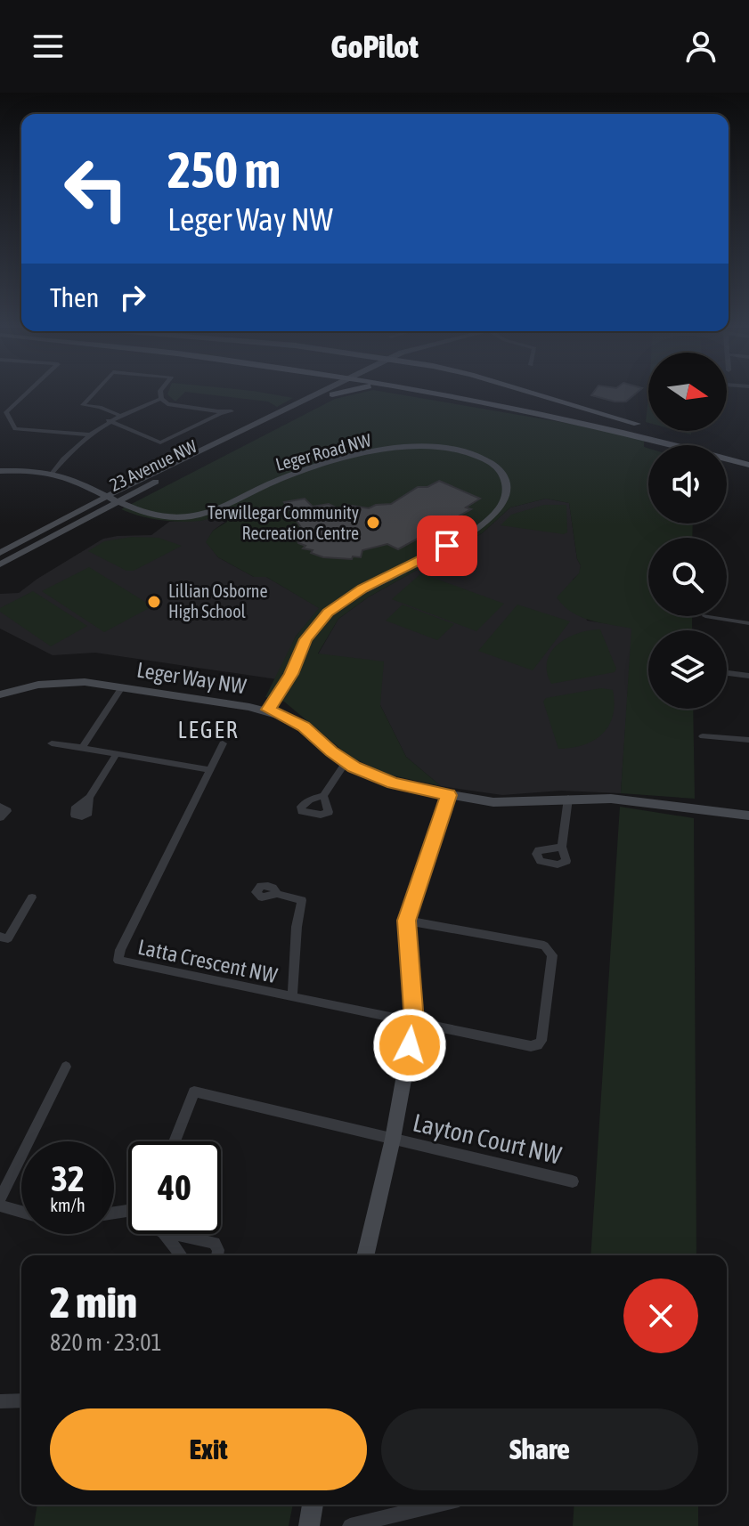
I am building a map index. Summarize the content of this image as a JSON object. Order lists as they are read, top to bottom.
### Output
{
  "streets": {
    "street": [
      "Leger Road NW",
      "23 Avenue NW",
      "Leger Way NW",
      "Latta Crescent NW",
      "Layton Court NW"
    ]
  },
  "crossings": [
    ["Leger Road NW", "23 Avenue NW"],
    ["Leger Road NW", "Leger Way NW"]
  ],
  "districts": ["LEGER"],
  "places": ["Terwillegar Community Recreation Centre", "Lillian Osborne High School"],
  "north": "right",
  "page": {
    "header": "GoPilot",
    "turn": ["250 m", "Leger Way NW"],
    "then": "Then",
    "speed": "32 km/h",
    "limit": "40",
    "heading": ["2 min", "820 m · 23:01"],
    "buttons": ["Exit", "Share"]
  }
}
